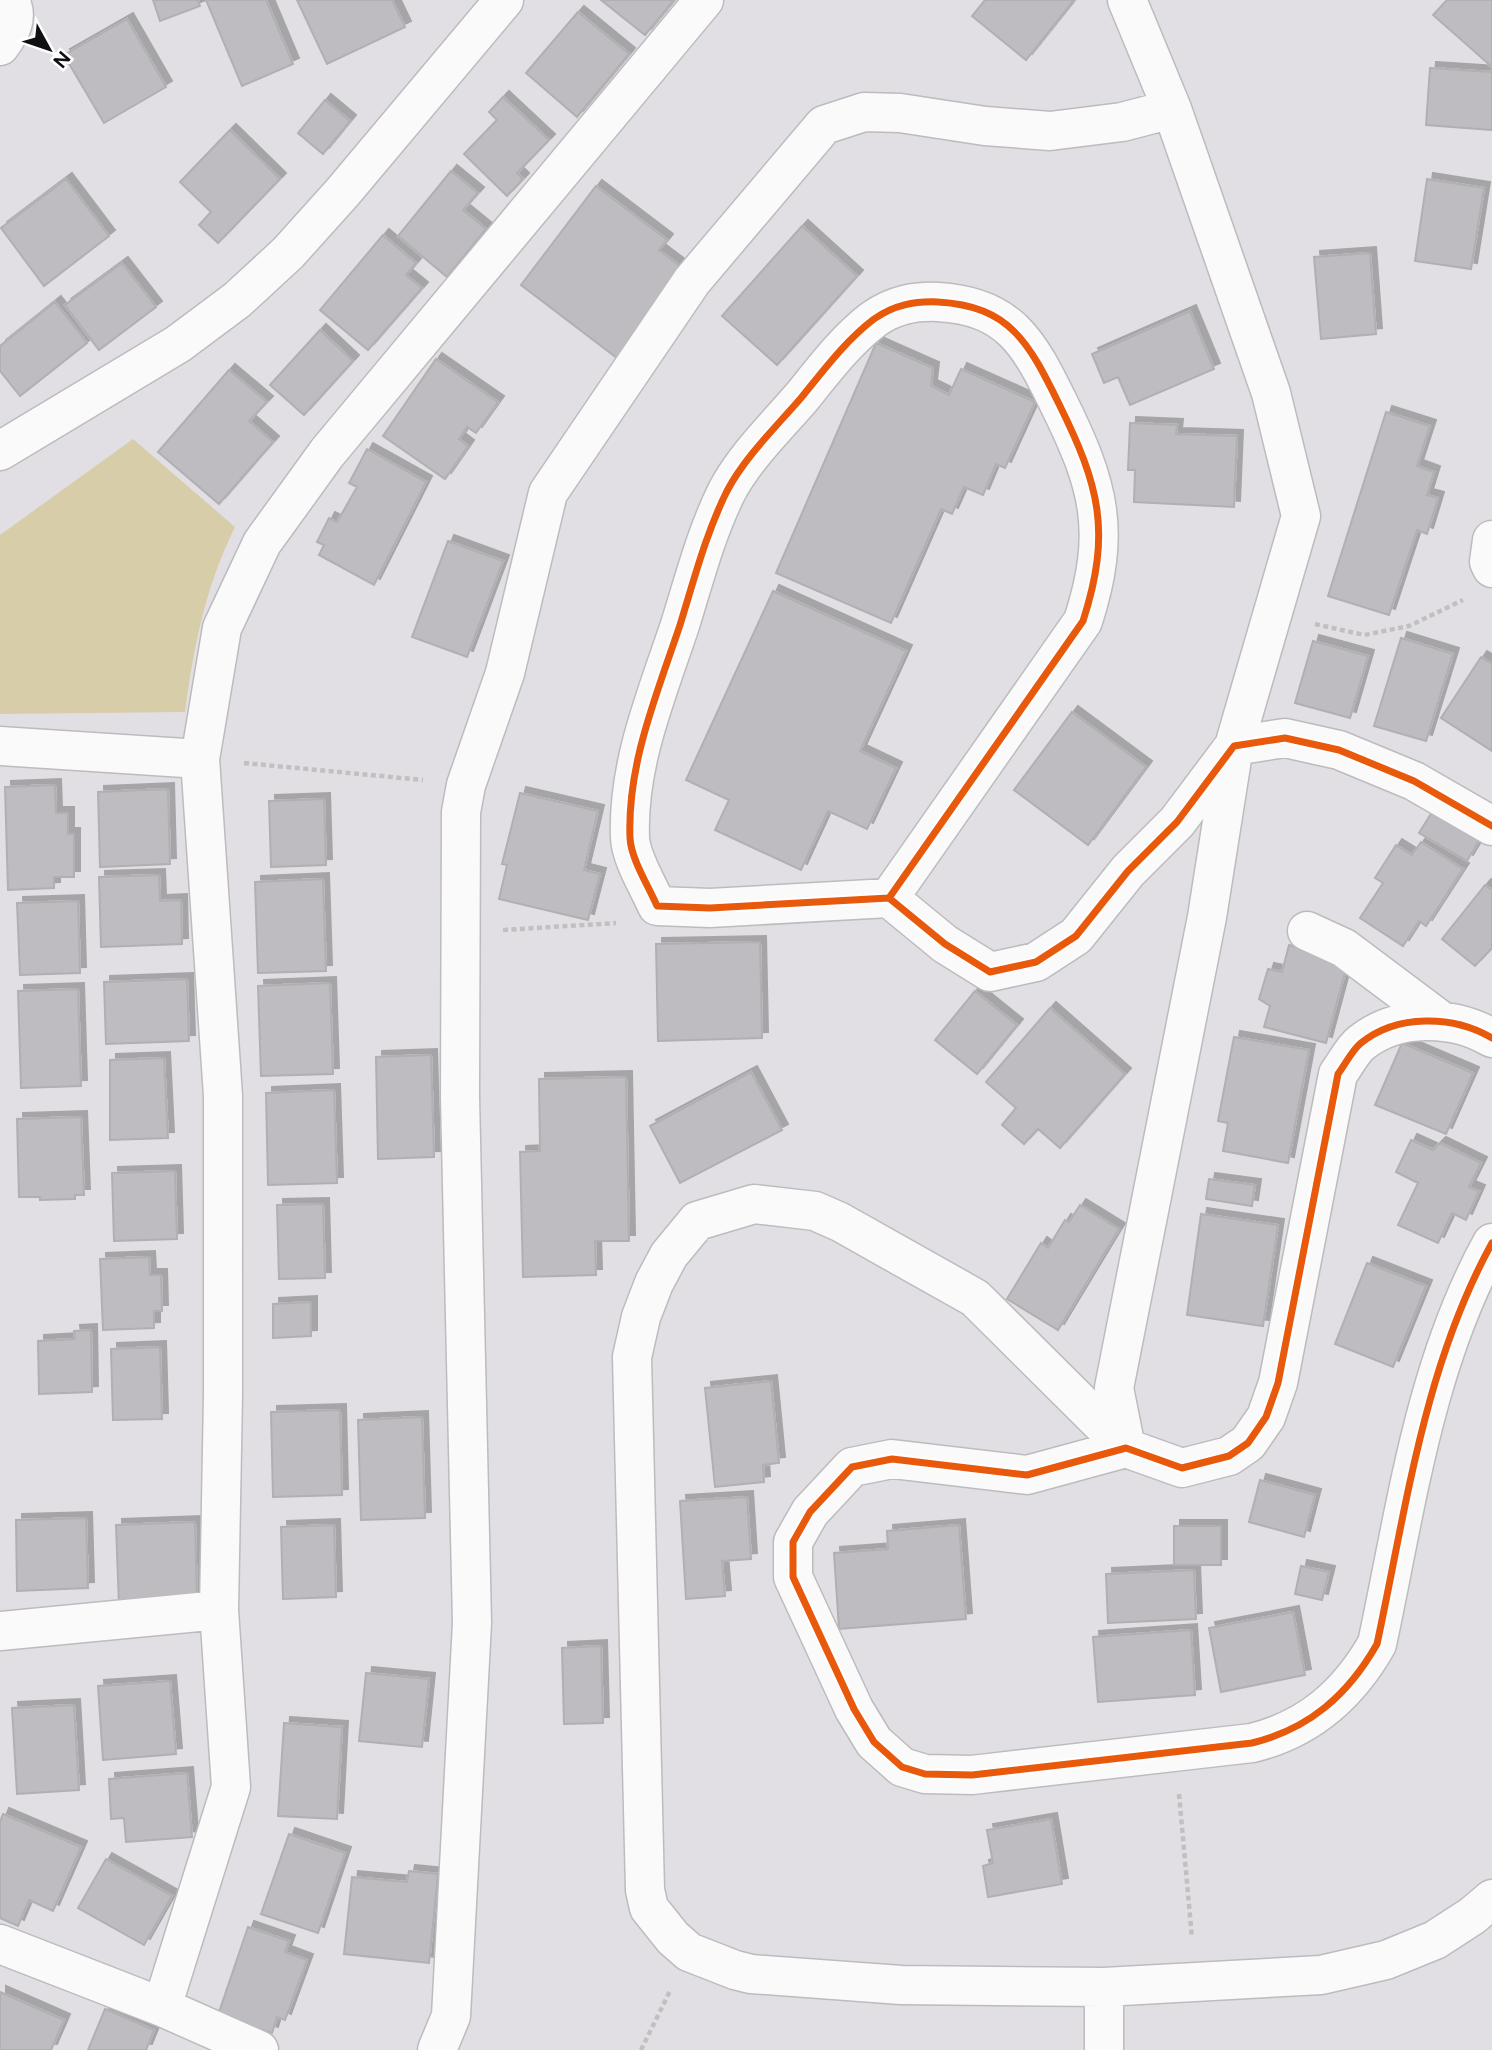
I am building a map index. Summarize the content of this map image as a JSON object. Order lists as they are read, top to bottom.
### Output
{
  "north": "bottom right"
}
